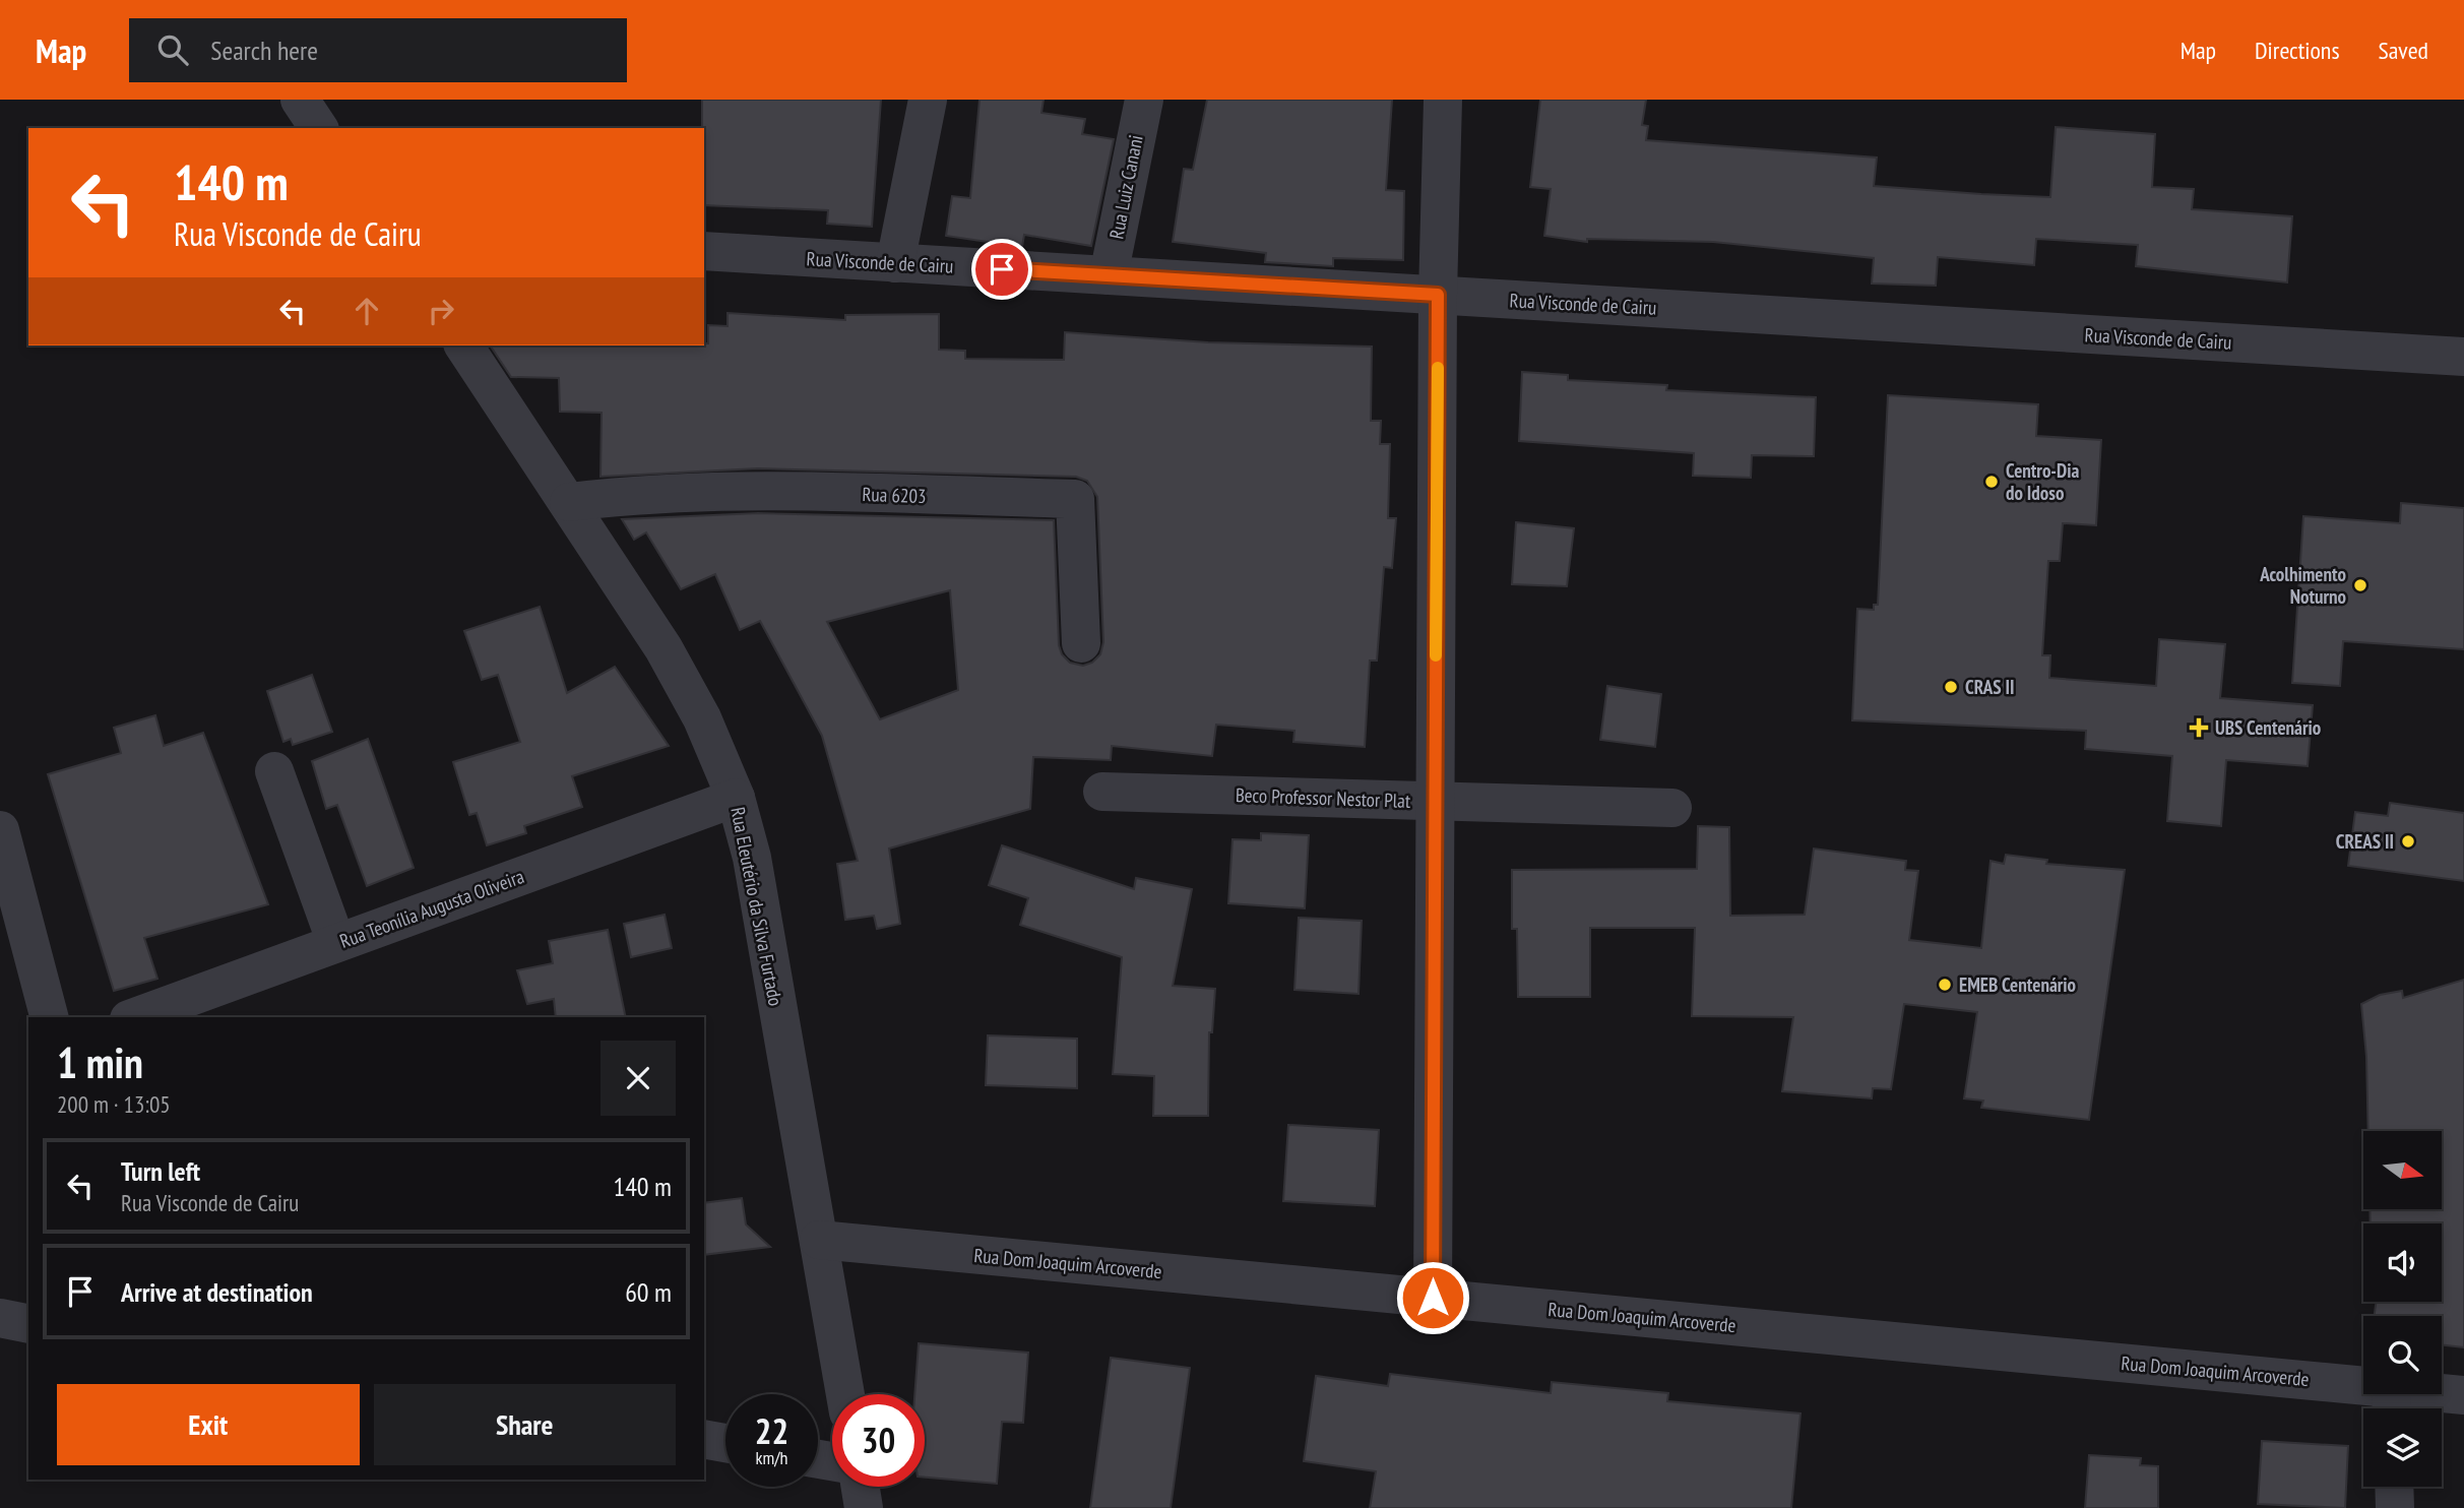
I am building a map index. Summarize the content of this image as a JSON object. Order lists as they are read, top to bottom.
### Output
{
  "streets": {
    "street": [
      "Rua Luiz Canani",
      "Rua Visconde de Cairu",
      "Rua 6203",
      "Beco Professor Nestor Plat",
      "Rua Eleutério da Silva Furtado",
      "Rua Teonília Augusta Oliveira",
      "Rua Dom Joaquim Arcoverde"
    ]
  },
  "crossings": [
    ["Rua Luiz Canani", "Rua Visconde de Cairu"],
    ["Rua 6203", "Rua Eleutério da Silva Furtado"],
    ["Rua Eleutério da Silva Furtado", "Rua Teonília Augusta Oliveira"],
    ["Rua Eleutério da Silva Furtado", "Rua Dom Joaquim Arcoverde"]
  ],
  "places": {
    "other": [
      "Centro-Dia do Idoso",
      "Acolhimento Noturno",
      "CRAS II",
      "CREAS II",
      "EMEB Centenário"
    ],
    "health": ["UBS Centenário"]
  },
  "north": "right",
  "page": {
    "header": "Map",
    "search": "Search here",
    "nav": ["Map", "Directions", "Saved"],
    "turn": ["140 m", "Rua Visconde de Cairu"],
    "heading": ["1 min", "200 m · 13:05"],
    "list": [
      {
        "name": "Turn left",
        "note": "Rua Visconde de Cairu",
        "value": "140 m"
      },
      {
        "name": "Arrive at destination",
        "value": "60 m"
      }
    ],
    "buttons": ["Exit", "Share"],
    "speed": "22 km/h",
    "limit": "30"
  }
}
